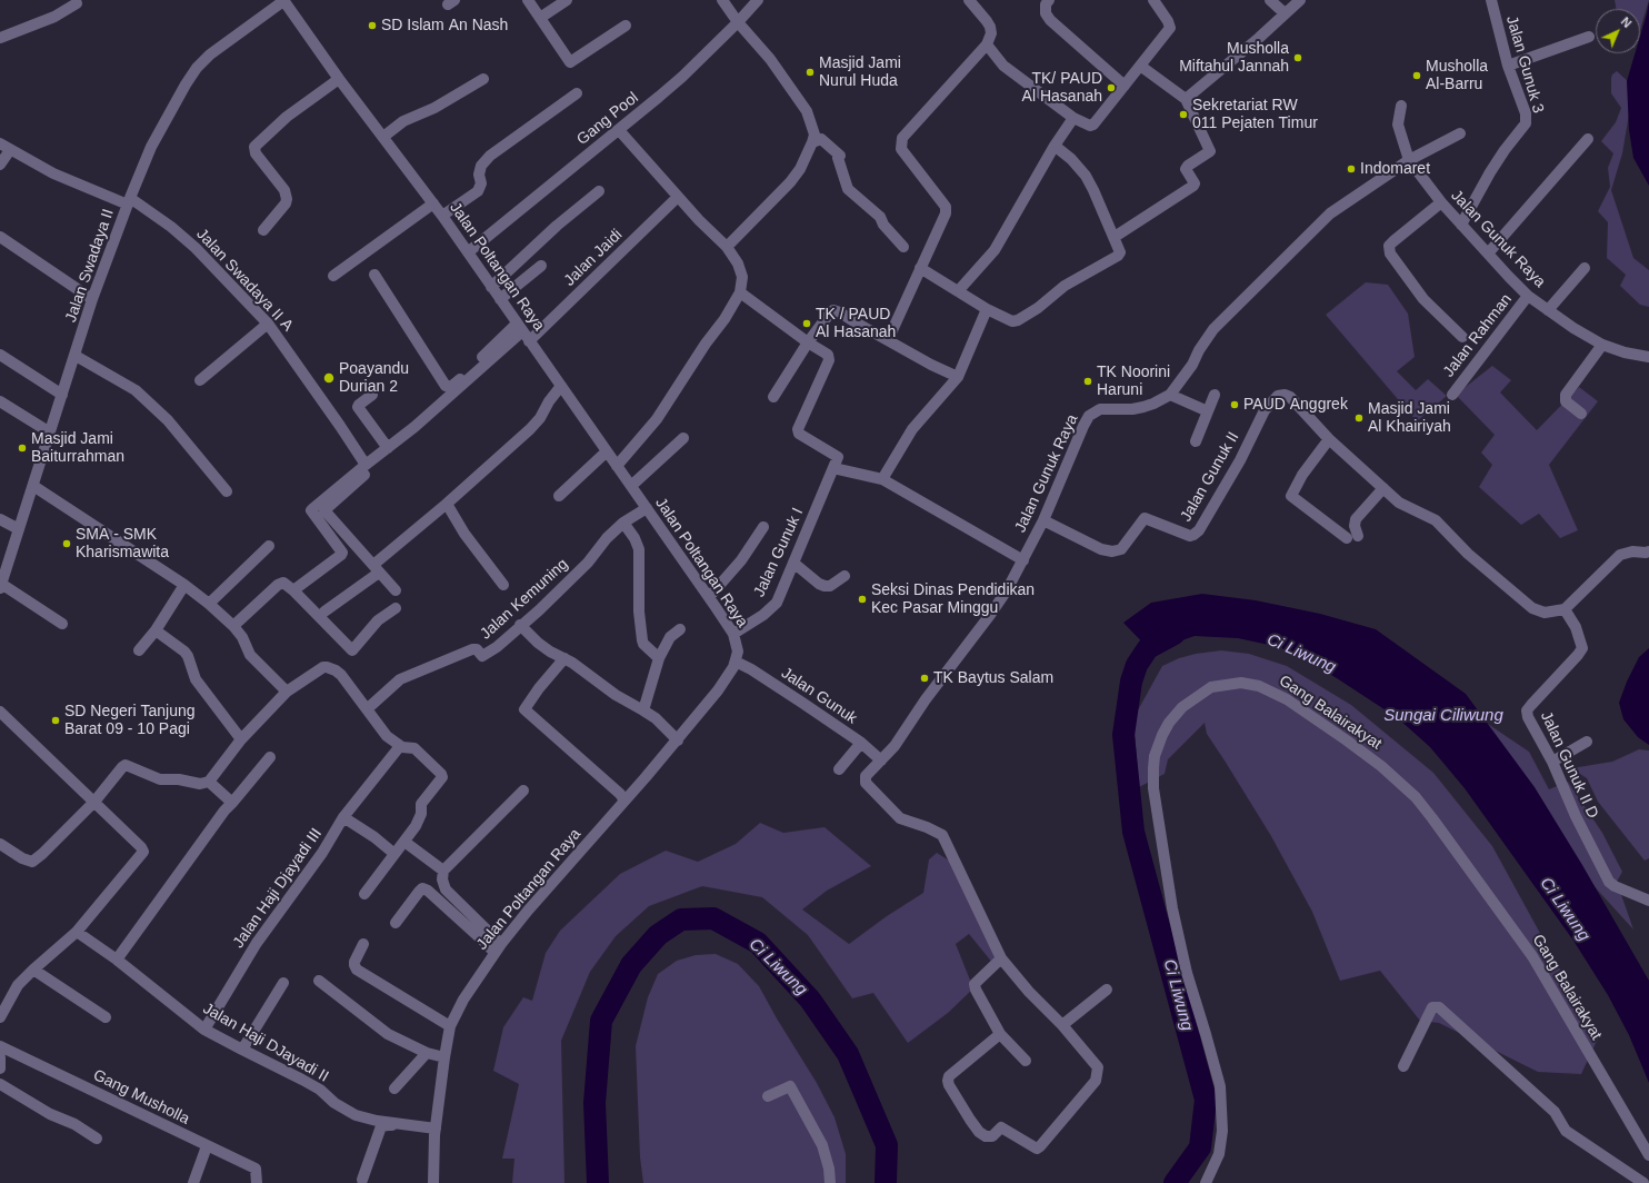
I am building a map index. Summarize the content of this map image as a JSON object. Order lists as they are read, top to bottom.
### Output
{
  "streets": {
    "street": [
      "Jalan Gunuk 3",
      "Gang Pool",
      "Jalan Gunuk Raya",
      "Jalan Jaidi",
      "Jalan Swadaya II",
      "Jalan Poltangan Raya",
      "Jalan Swadaya II A",
      "Jalan Rahman",
      "Jalan Gunuk II",
      "Jalan Gunuk I",
      "Jalan Kemuning",
      "Jalan Gunuk",
      "Gang Balairakyat",
      "Jalan Gunuk II D",
      "Jalan Haji Djayadi III",
      "Jalan Haji DJayadi II",
      "Gang Musholla"
    ]
  },
  "crossings": [
    ["Jalan Gunuk 3", "Jalan Gunuk Raya"],
    ["Gang Pool", "Jalan Poltangan Raya"],
    ["Jalan Gunuk Raya", "Jalan Rahman"],
    ["Jalan Gunuk Raya", "Jalan Gunuk II"],
    ["Jalan Gunuk Raya", "Jalan Gunuk"],
    ["Jalan Jaidi", "Jalan Poltangan Raya"],
    ["Jalan Swadaya II", "Jalan Poltangan Raya"],
    ["Jalan Swadaya II", "Jalan Swadaya II A"],
    ["Jalan Poltangan Raya", "Jalan Gunuk I"],
    ["Jalan Poltangan Raya", "Jalan Kemuning"],
    ["Jalan Poltangan Raya", "Jalan Gunuk"],
    ["Jalan Poltangan Raya", "Jalan Haji DJayadi II"],
    ["Jalan Gunuk II", "Jalan Gunuk II D"],
    ["Jalan Haji Djayadi III", "Jalan Haji DJayadi II"]
  ],
  "water": ["Ci Liwung", "Sungai Ciliwung"],
  "places": [
    "SD Islam An Nash",
    "Musholla Miftahul Jannah",
    "Masjid Jami Nurul Huda",
    "Musholla Al-Barru",
    "TK/ PAUD Al Hasanah",
    "Sekretariat RW 011 Pejaten Timur",
    "Indomaret",
    "TK / PAUD Al Hasanah",
    "Poayandu Durian 2",
    "TK Noorini Haruni",
    "PAUD Anggrek",
    "Masjid Jami Al Khairiyah",
    "Masjid Jami Baiturrahman",
    "SMA - SMK Kharismawita",
    "Seksi Dinas Pendidikan Kec Pasar Minggu",
    "TK Baytus Salam",
    "SD Negeri Tanjung Barat 09 - 10 Pagi"
  ],
  "north": "top right"
}
